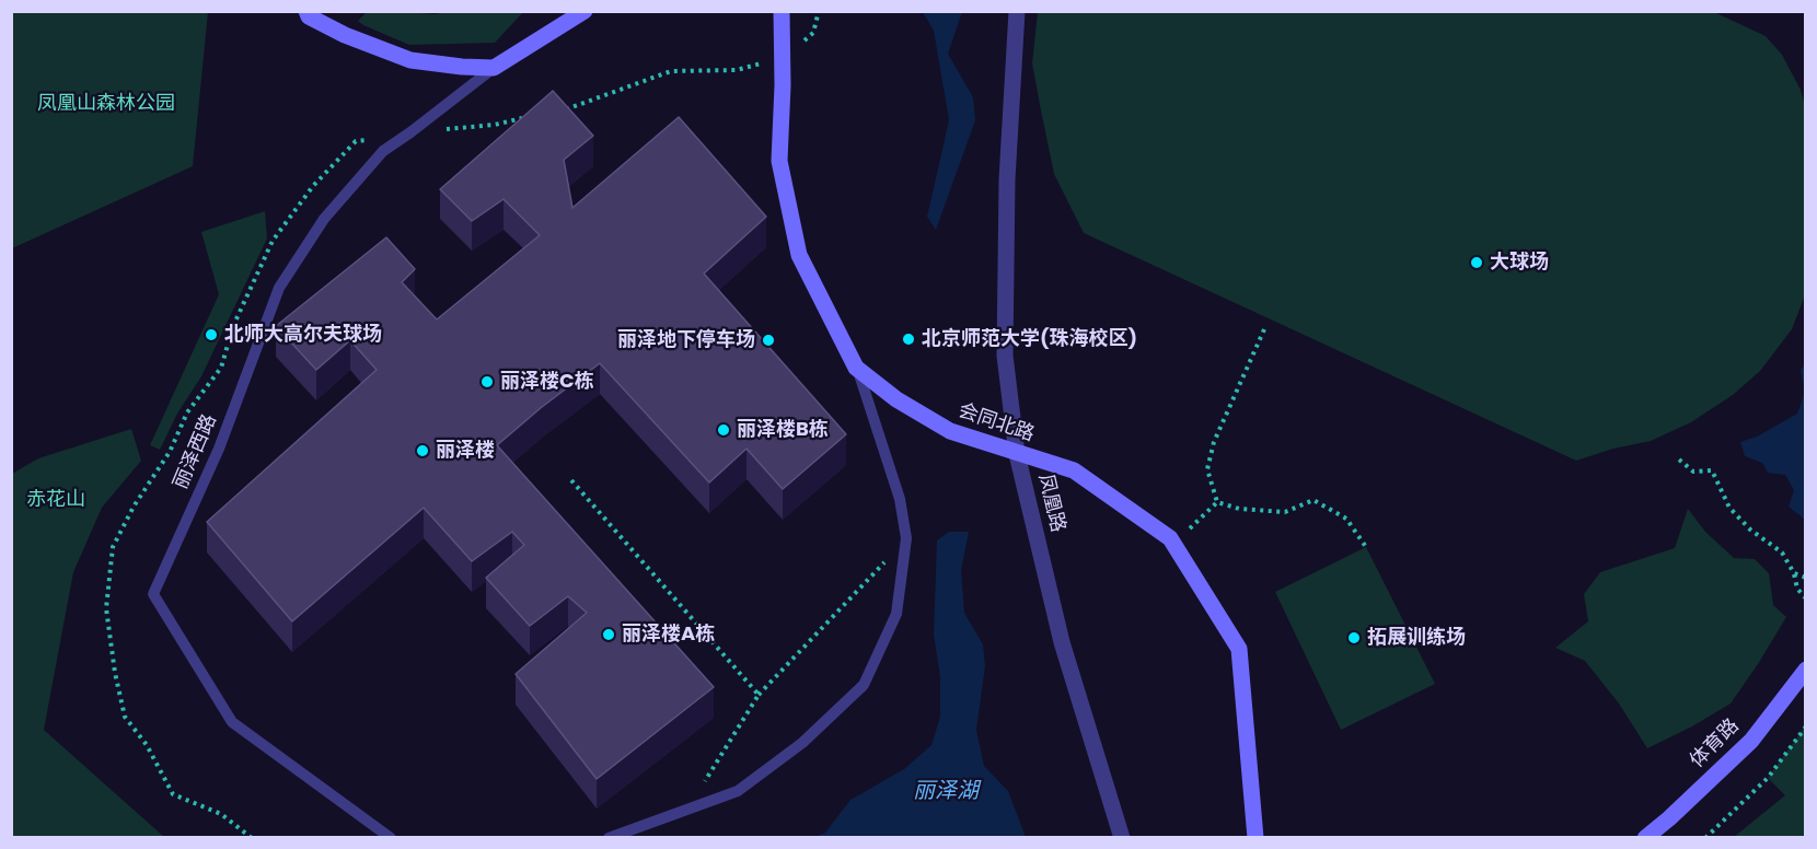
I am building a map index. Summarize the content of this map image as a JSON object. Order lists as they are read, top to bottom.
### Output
{
  "streets": {
    "street": ["会同北路", "凤凰路", "体育路"],
    "lane": ["丽泽西路"]
  },
  "crossings": [
    ["会同北路", "凤凰路"]
  ],
  "water": ["丽泽湖"],
  "parks": ["凤凰山森林公园", "赤花山"],
  "places": [
    "大球场",
    "北师大高尔夫球场",
    "北京师范大学(珠海校区)",
    "丽泽地下停车场",
    "丽泽楼C栋",
    "丽泽楼B栋",
    "丽泽楼",
    "丽泽楼A栋",
    "拓展训练场"
  ]
}
